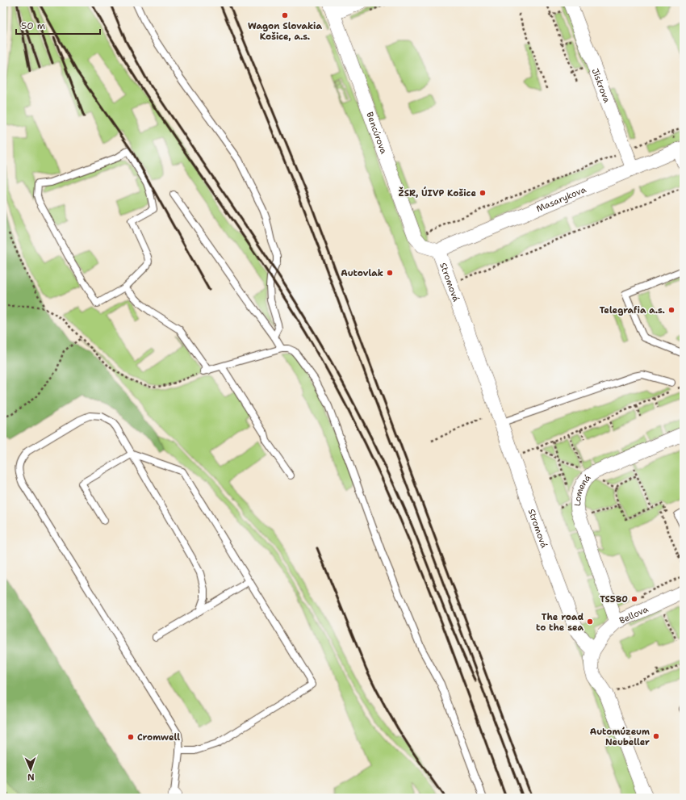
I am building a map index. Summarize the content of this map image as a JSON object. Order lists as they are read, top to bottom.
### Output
{
  "streets": {
    "street": [
      "Jiskrova",
      "Bencúrova",
      "Masarykova",
      "Stromová",
      "Lomená",
      "Bellova"
    ]
  },
  "crossings": [
    ["Jiskrova", "Masarykova"],
    ["Bencúrova", "Masarykova"],
    ["Bencúrova", "Stromová"],
    ["Masarykova", "Stromová"],
    ["Stromová", "Bellova"],
    ["Lomená", "Bellova"]
  ],
  "places": [
    "Wagon Slovakia Košice, a.s.",
    "ŽSR, ÚIVP Košice",
    "Autovlak",
    "Telegrafia a.s.",
    "TS580",
    "The road to the sea",
    "Automúzeum Neubeller",
    "Cromwell"
  ],
  "scale_bar": "50 m",
  "north": "bottom"
}
